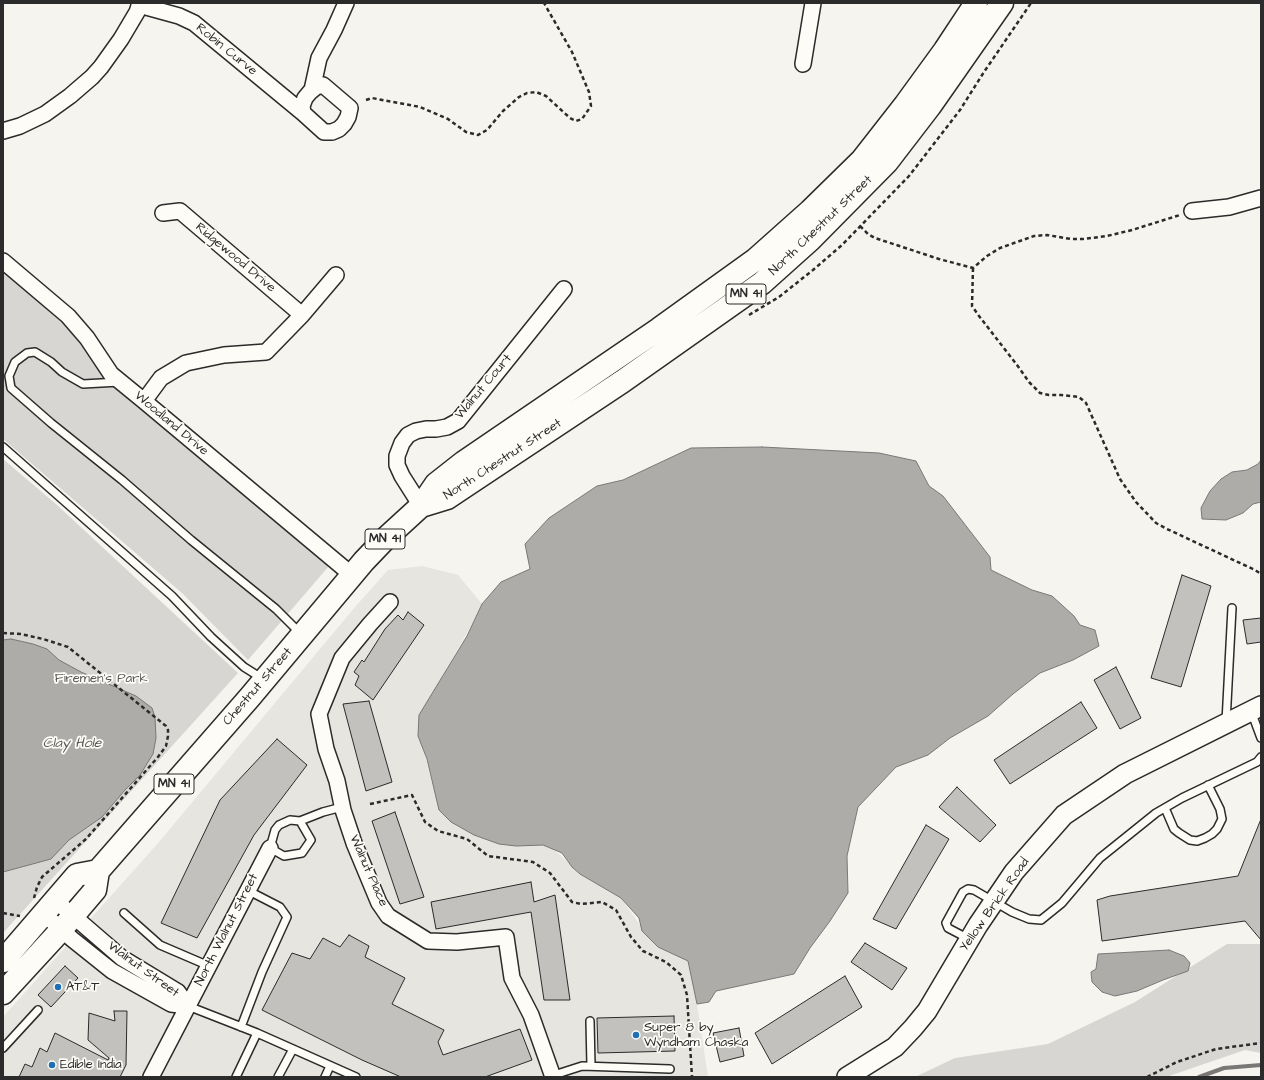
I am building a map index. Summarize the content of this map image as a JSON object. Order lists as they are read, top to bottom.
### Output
{
  "streets": {
    "main road": ["North Chestnut Street", "MN 41", "Chestnut Street"],
    "street": [
      "Robin Curve",
      "Ridgewood Drive",
      "Walnut Court",
      "Woodland Drive",
      "Walnut Place",
      "Yellow Brick Road",
      "North Walnut Street",
      "Walnut Street"
    ]
  },
  "crossings": [
    ["North Chestnut Street", "Walnut Court"],
    ["North Chestnut Street", "Chestnut Street"],
    ["Walnut Court", "Chestnut Street"],
    ["Woodland Drive", "Chestnut Street"],
    ["North Walnut Street", "Walnut Street"]
  ],
  "water": ["Clay Hole"],
  "parks": ["Firemen's Park"],
  "places": ["AT&T", "Super 8 by Wyndham Chaska", "Edible India"]
}
